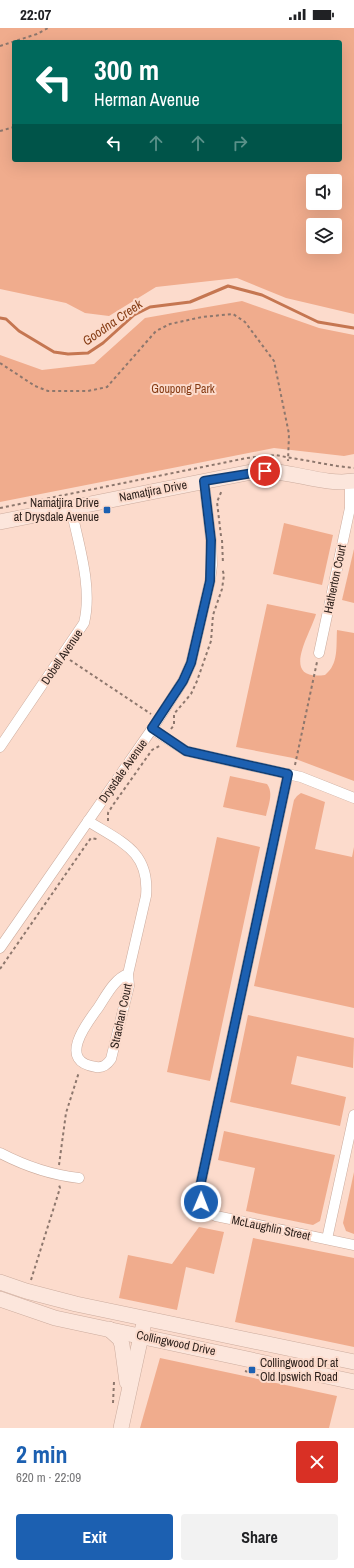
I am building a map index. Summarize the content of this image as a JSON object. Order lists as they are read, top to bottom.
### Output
{
  "streets": {
    "main road": ["Namatjira Drive", "Collingwood Drive"],
    "street": [
      "Hatherton Court",
      "Dobell Avenue",
      "Drysdale Avenue",
      "Strachan Court",
      "McLaughlin Street"
    ]
  },
  "crossings": [
    ["Namatjira Drive", "Hatherton Court"],
    ["Namatjira Drive", "Dobell Avenue"],
    ["Namatjira Drive", "Drysdale Avenue"],
    ["Drysdale Avenue", "Strachan Court"]
  ],
  "water": ["Goodna Creek"],
  "parks": ["Goupong Park"],
  "places": {
    "transit": ["Namatjira Drive at Drysdale Avenue", "Collingwood Dr at Old Ipswich Road"]
  },
  "page": {
    "status": "22:07",
    "turn": ["300 m", "Herman Avenue"],
    "heading": ["2 min", "620 m · 22:09"],
    "buttons": ["Exit", "Share"]
  }
}
